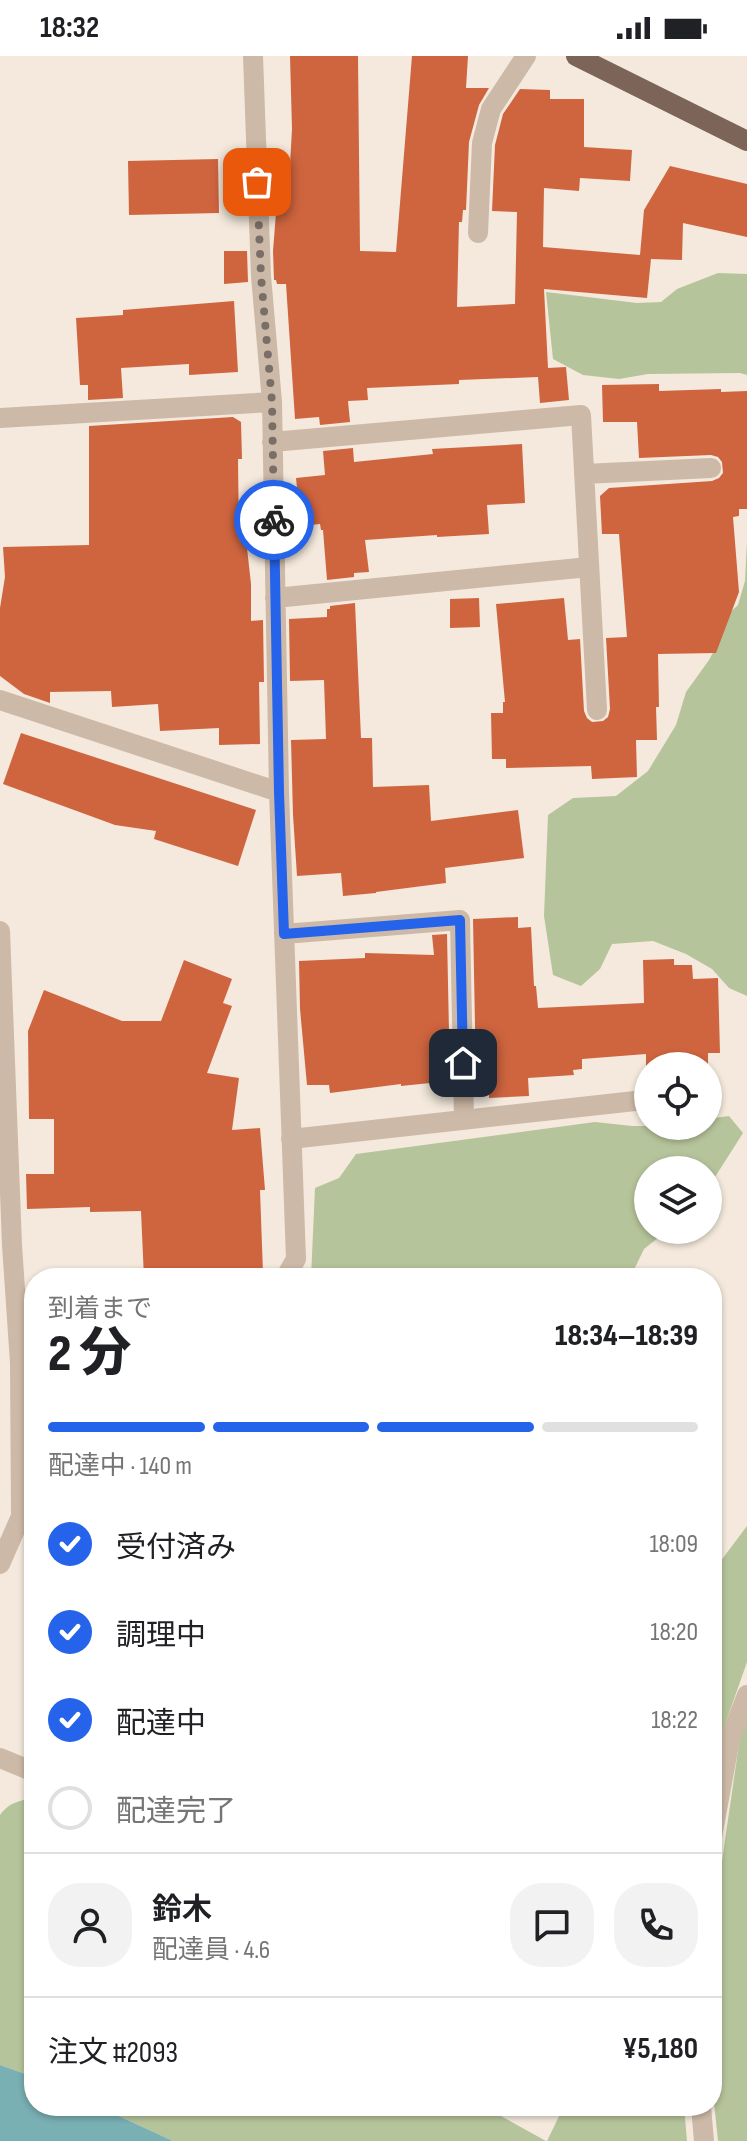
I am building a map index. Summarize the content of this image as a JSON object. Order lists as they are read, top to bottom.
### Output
{
  "page": {
    "status": "18:32",
    "heading": ["2 分", "到着まで", "18:34–18:39"],
    "panel": [
      "鈴木",
      "配達員 · 4.6",
      "注文 #2093",
      "¥5,180"
    ],
    "bar": "配達中 · 140 m",
    "list": [
      ["受付済み", "18:09"],
      ["調理中", "18:20"],
      ["配達中", "18:22"],
      "配達完了"
    ]
  }
}
